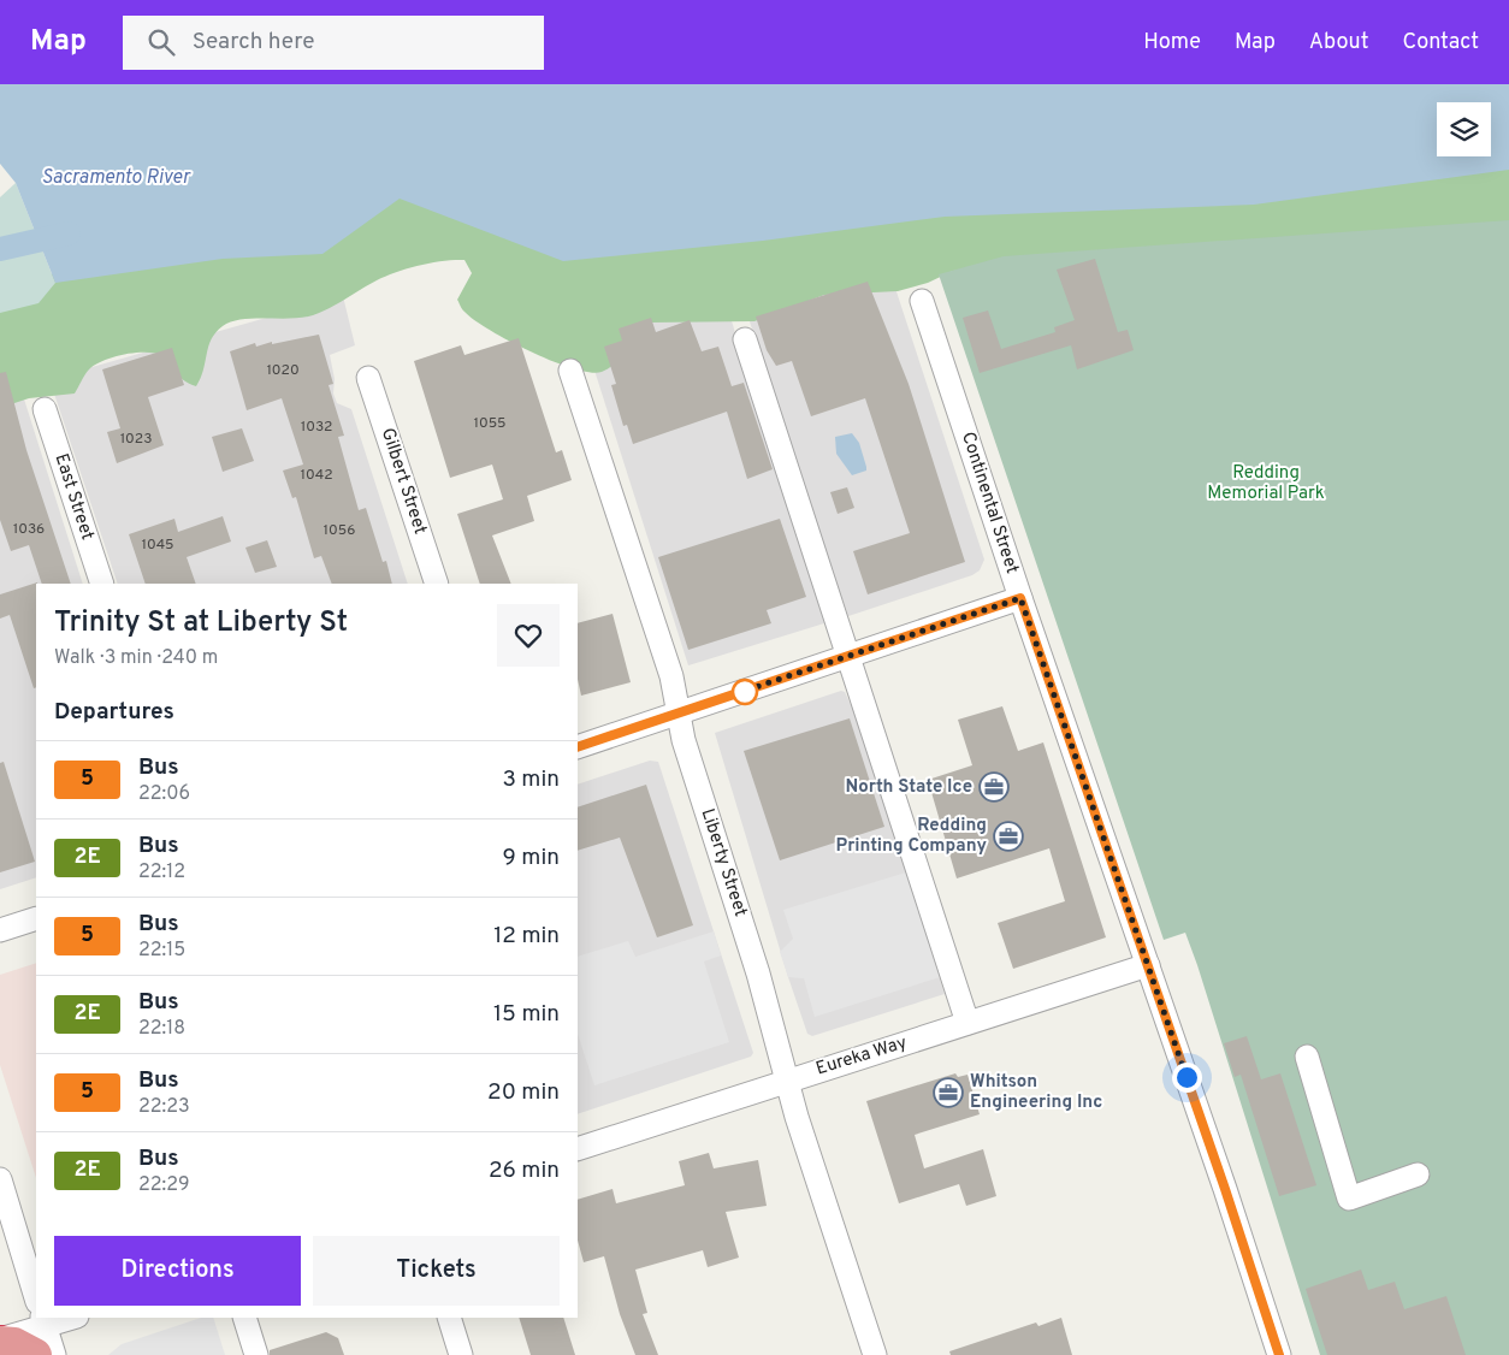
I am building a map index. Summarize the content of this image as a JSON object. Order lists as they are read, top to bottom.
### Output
{
  "streets": {
    "street": [
      "Gilbert Street",
      "East Street",
      "Continental Street",
      "Liberty Street",
      "Eureka Way"
    ]
  },
  "crossings": [
    ["Continental Street", "Eureka Way"],
    ["Liberty Street", "Eureka Way"]
  ],
  "water": ["Sacramento River"],
  "parks": ["Redding Memorial Park"],
  "places": {
    "office": ["North State Ice", "Redding Printing Company", "Whitson Engineering Inc"]
  },
  "lines": ["bus line 5"],
  "house_numbers": [
    "1020",
    "1055",
    "1032",
    "1023",
    "1042",
    "1036",
    "1056",
    "1045"
  ],
  "page": {
    "header": "Map",
    "search": "Search here",
    "nav": [
      "Home",
      "Map",
      "About",
      "Contact"
    ],
    "heading": [
      ["Trinity St at Liberty St", "Walk · 3 min · 240 m"],
      "Departures"
    ],
    "list": [
      {
        "mark": "5",
        "name": "Bus",
        "note": "22:06",
        "value": "3 min"
      },
      {
        "mark": "2E",
        "name": "Bus",
        "note": "22:12",
        "value": "9 min"
      },
      {
        "mark": "5",
        "name": "Bus",
        "note": "22:15",
        "value": "12 min"
      },
      {
        "mark": "2E",
        "name": "Bus",
        "note": "22:18",
        "value": "15 min"
      },
      {
        "mark": "5",
        "name": "Bus",
        "note": "22:23",
        "value": "20 min"
      },
      {
        "mark": "2E",
        "name": "Bus",
        "note": "22:29",
        "value": "26 min"
      }
    ],
    "buttons": ["Directions", "Tickets"]
  }
}
